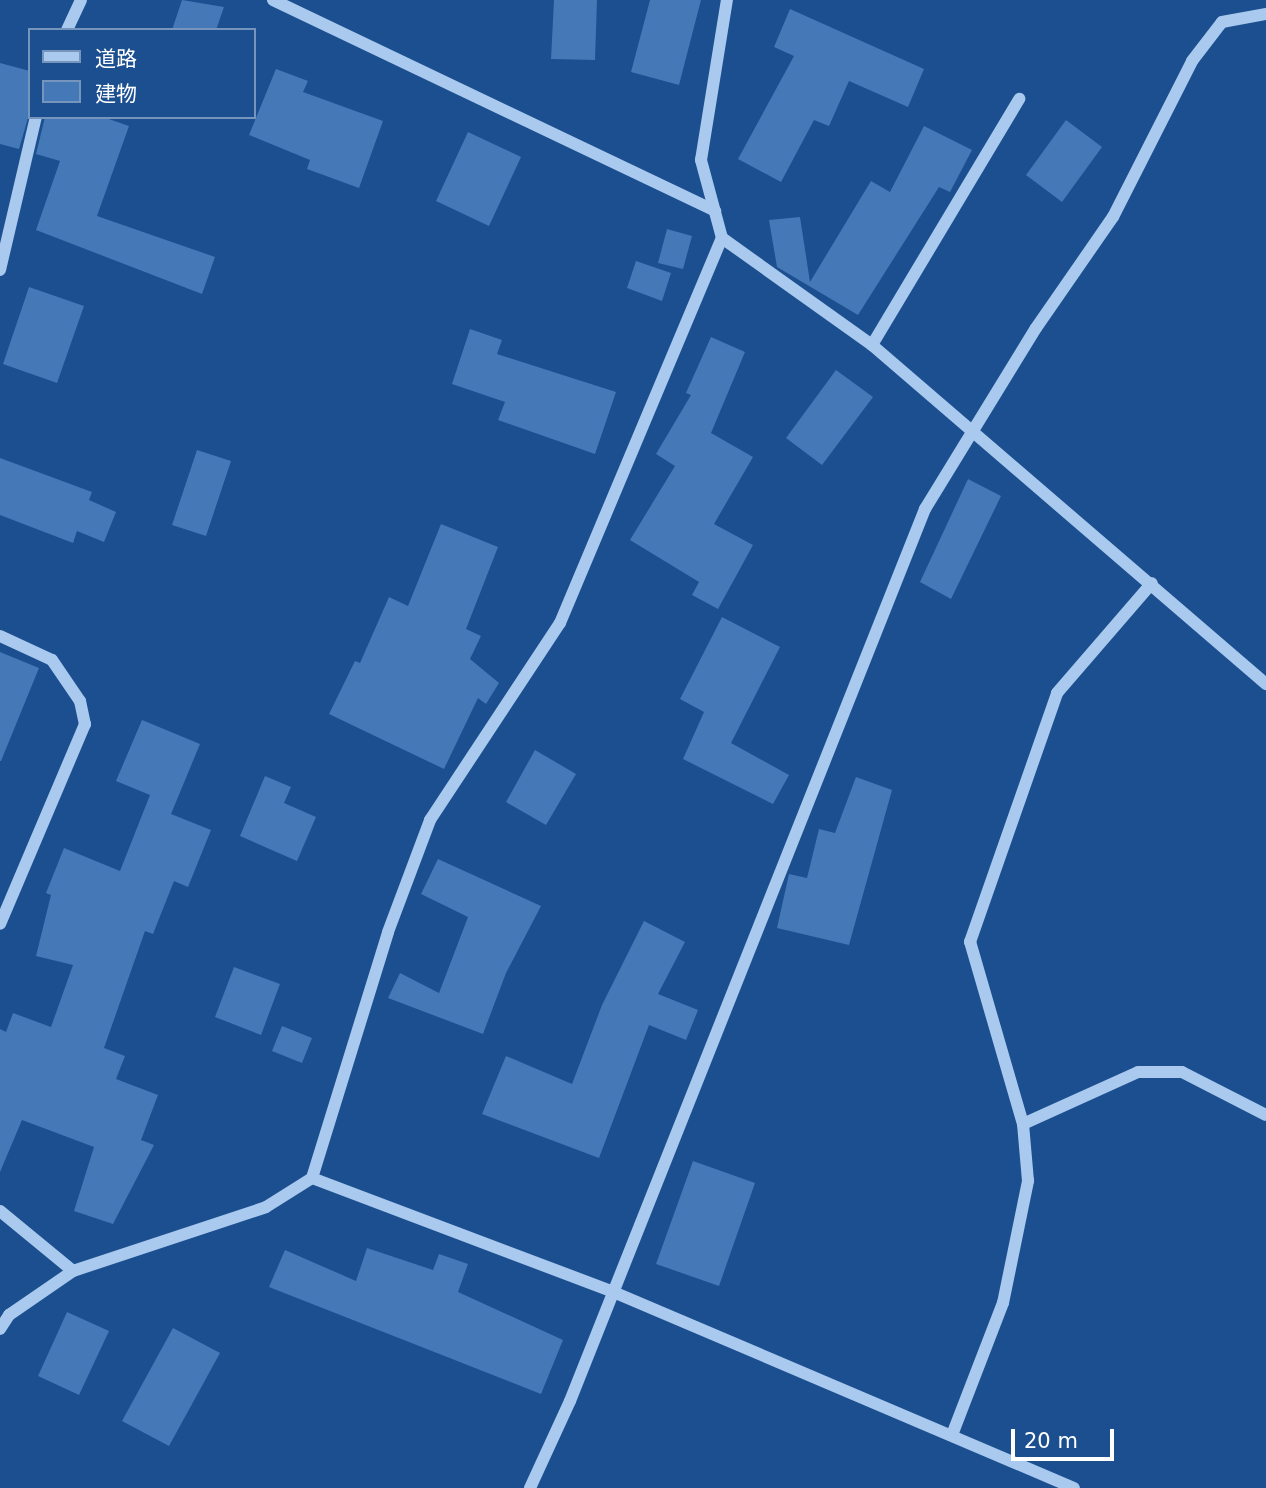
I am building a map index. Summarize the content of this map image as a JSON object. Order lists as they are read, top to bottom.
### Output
{
  "legend": ["道路", "建物"],
  "scale_bar": "20 m"
}
